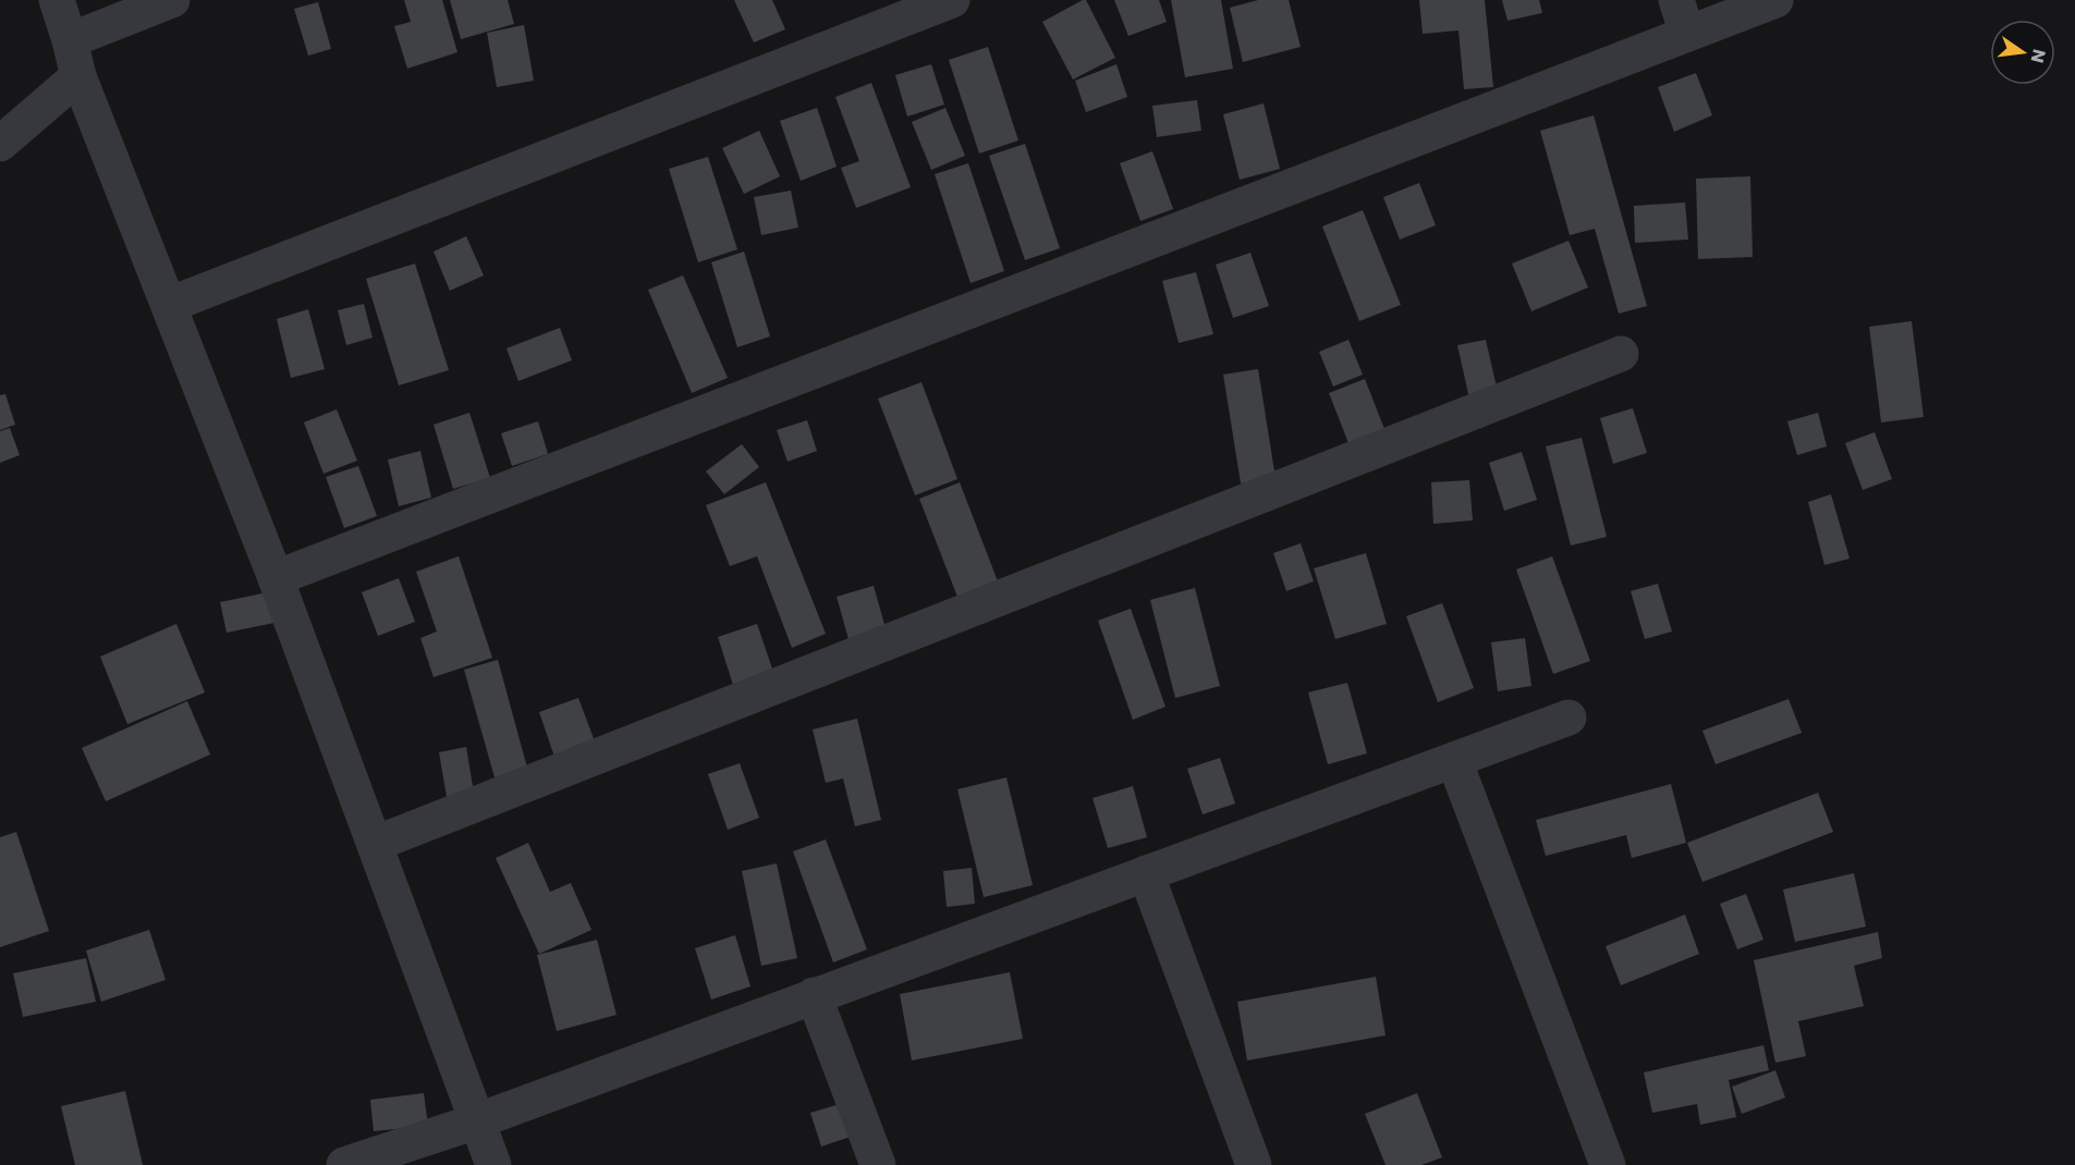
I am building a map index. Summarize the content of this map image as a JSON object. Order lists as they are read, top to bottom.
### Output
{
  "north": "right"
}
